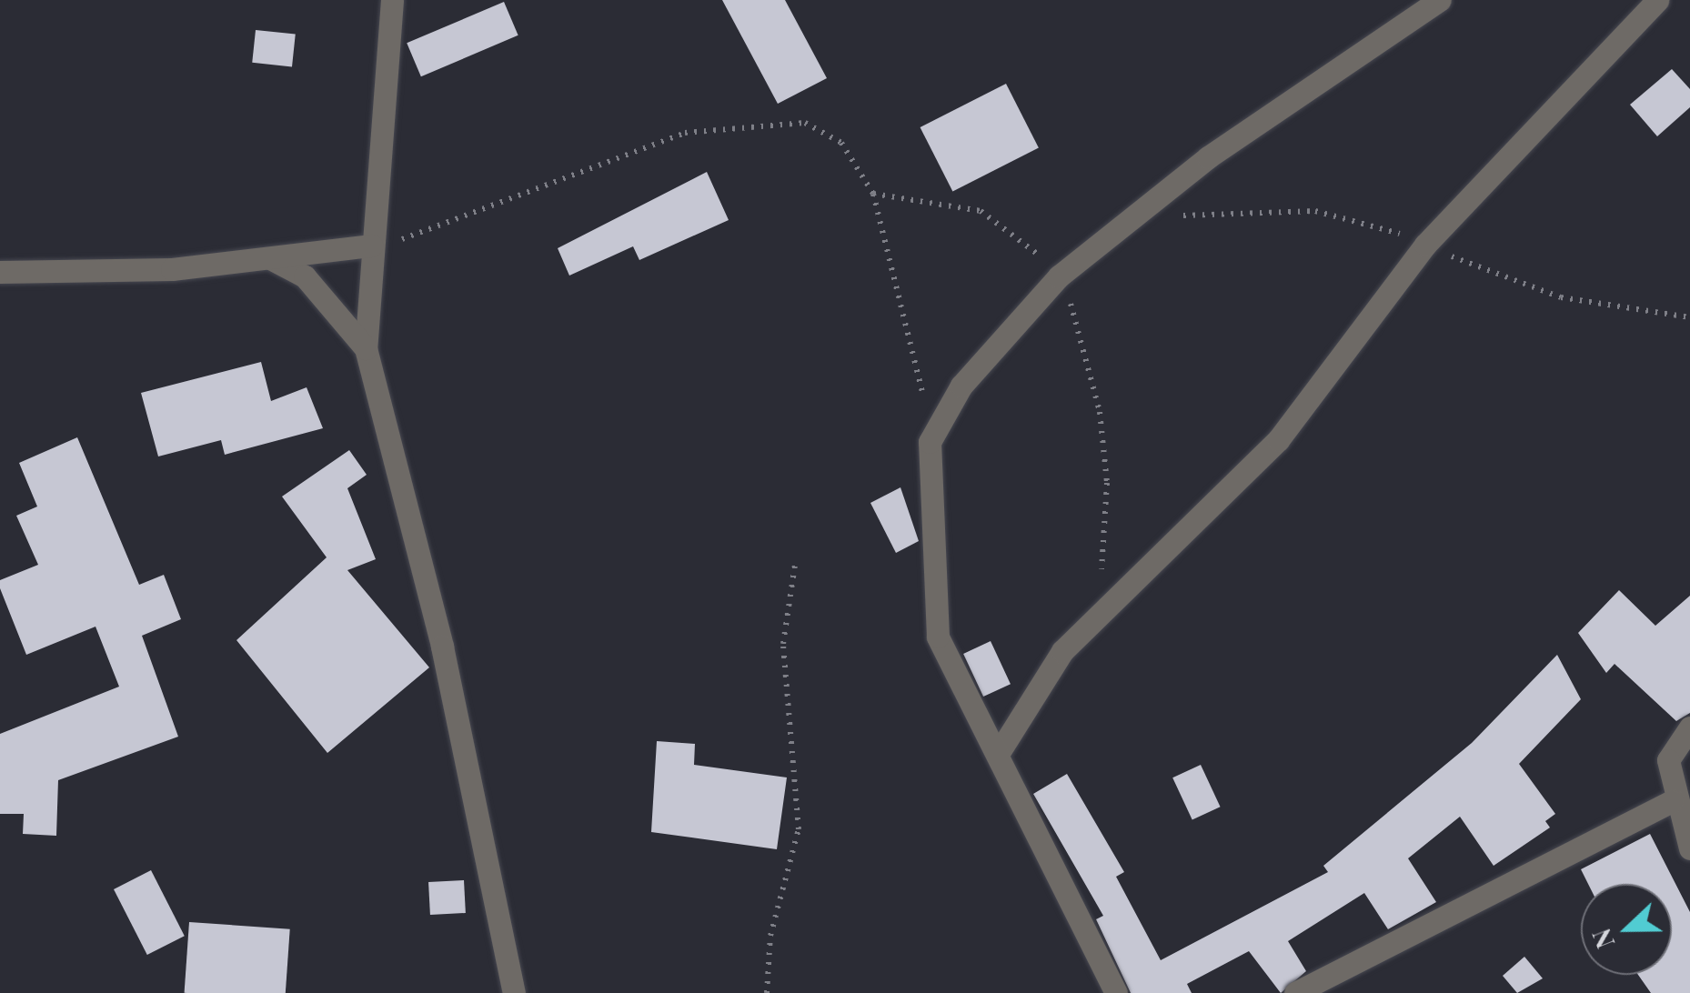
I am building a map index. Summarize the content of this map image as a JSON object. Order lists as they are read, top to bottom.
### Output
{
  "north": "left"
}
